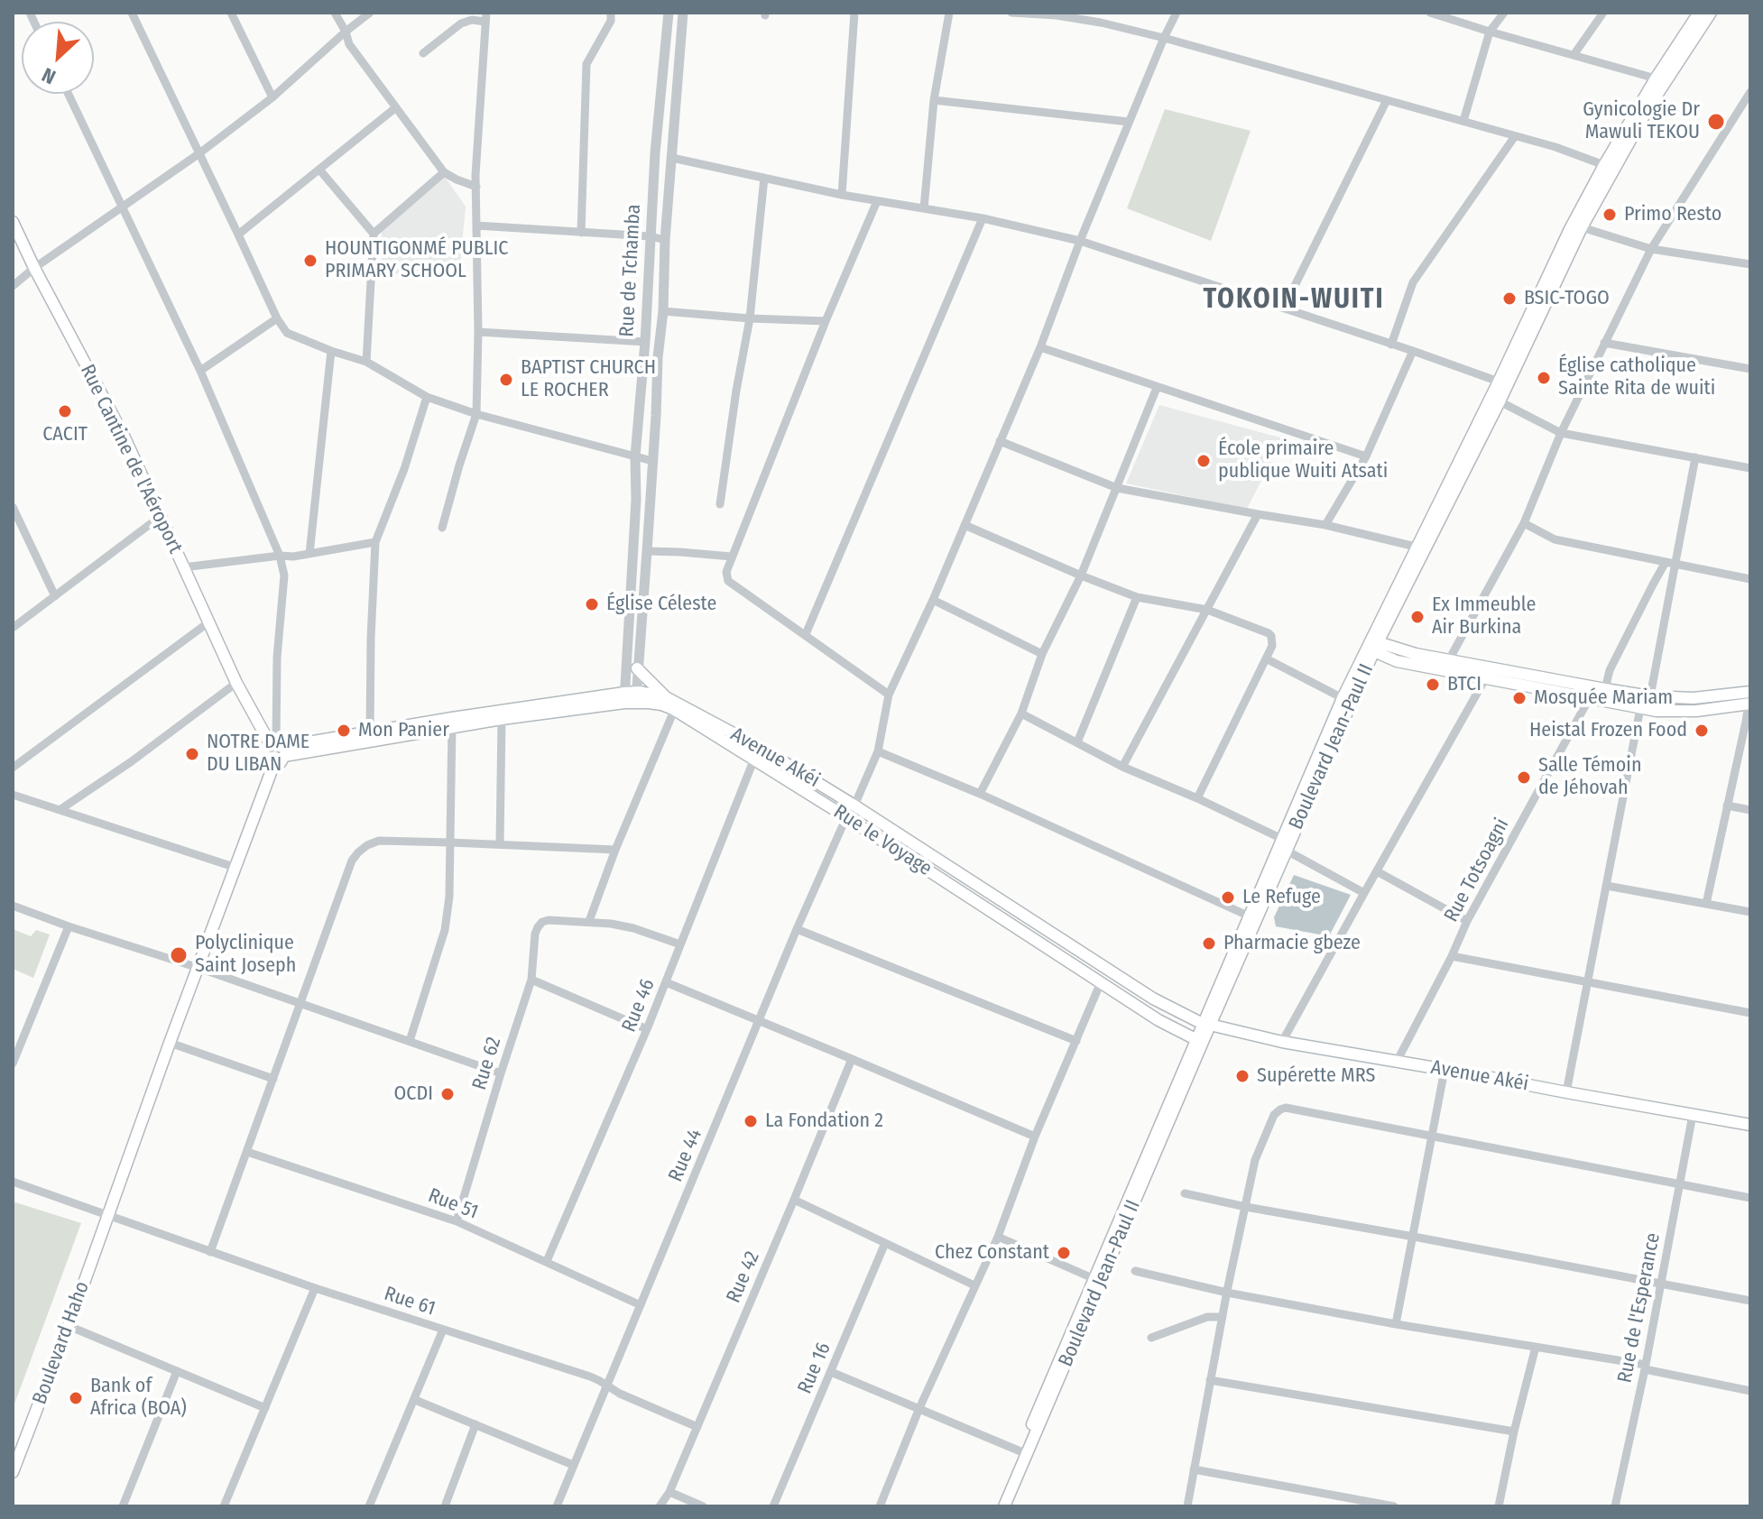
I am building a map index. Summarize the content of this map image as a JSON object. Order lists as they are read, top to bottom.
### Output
{
  "streets": {
    "main road": [
      "Rue Cantine de l'Aéroport",
      "Boulevard Jean-Paul II",
      "Avenue Akéi",
      "Rue le Voyage",
      "Boulevard Haho"
    ],
    "street": [
      "Rue de Tchamba",
      "Rue Totsoagni",
      "Rue 46",
      "Rue 62",
      "Rue 44",
      "Rue 51",
      "Rue 42",
      "Rue 61",
      "Rue de l'Esperance",
      "Rue 16"
    ]
  },
  "crossings": [
    ["Rue de Tchamba", "Avenue Akéi"],
    ["Rue de Tchamba", "Rue le Voyage"],
    ["Rue Cantine de l'Aéroport", "Rue le Voyage"],
    ["Rue Cantine de l'Aéroport", "Boulevard Haho"],
    ["Boulevard Jean-Paul II", "Avenue Akéi"],
    ["Boulevard Jean-Paul II", "Rue le Voyage"],
    ["Avenue Akéi", "Rue le Voyage"],
    ["Avenue Akéi", "Rue Totsoagni"],
    ["Avenue Akéi", "Rue 46"],
    ["Avenue Akéi", "Rue 44"],
    ["Avenue Akéi", "Rue de l'Esperance"],
    ["Rue le Voyage", "Rue 46"],
    ["Rue le Voyage", "Rue 44"],
    ["Rue 46", "Rue 51"],
    ["Rue 62", "Rue 51"],
    ["Rue 44", "Rue 51"],
    ["Rue 44", "Rue 61"],
    ["Rue 42", "Rue 61"],
    ["Rue 61", "Boulevard Haho"]
  ],
  "districts": ["TOKOIN-WUITI"],
  "places": [
    "Gynicologie Dr Mawuli TEKOU",
    "Primo Resto",
    "HOUNTIGONMÉ PUBLIC PRIMARY SCHOOL",
    "BSIC-TOGO",
    "Église catholique Sainte Rita de wuiti",
    "BAPTIST CHURCH LE ROCHER",
    "CACIT",
    "École primaire publique Wuiti Atsati",
    "Église Céleste",
    "Ex Immeuble Air Burkina",
    "BTCI",
    "Mosquée Mariam",
    "Mon Panier",
    "Heistal Frozen Food",
    "NOTRE DAME DU LIBAN",
    "Salle Témoin de Jéhovah",
    "Le Refuge",
    "Pharmacie gbeze",
    "Polyclinique Saint Joseph",
    "Supérette MRS",
    "OCDI",
    "La Fondation 2",
    "Chez Constant",
    "Bank of Africa (BOA)"
  ],
  "north": "bottom left"
}
